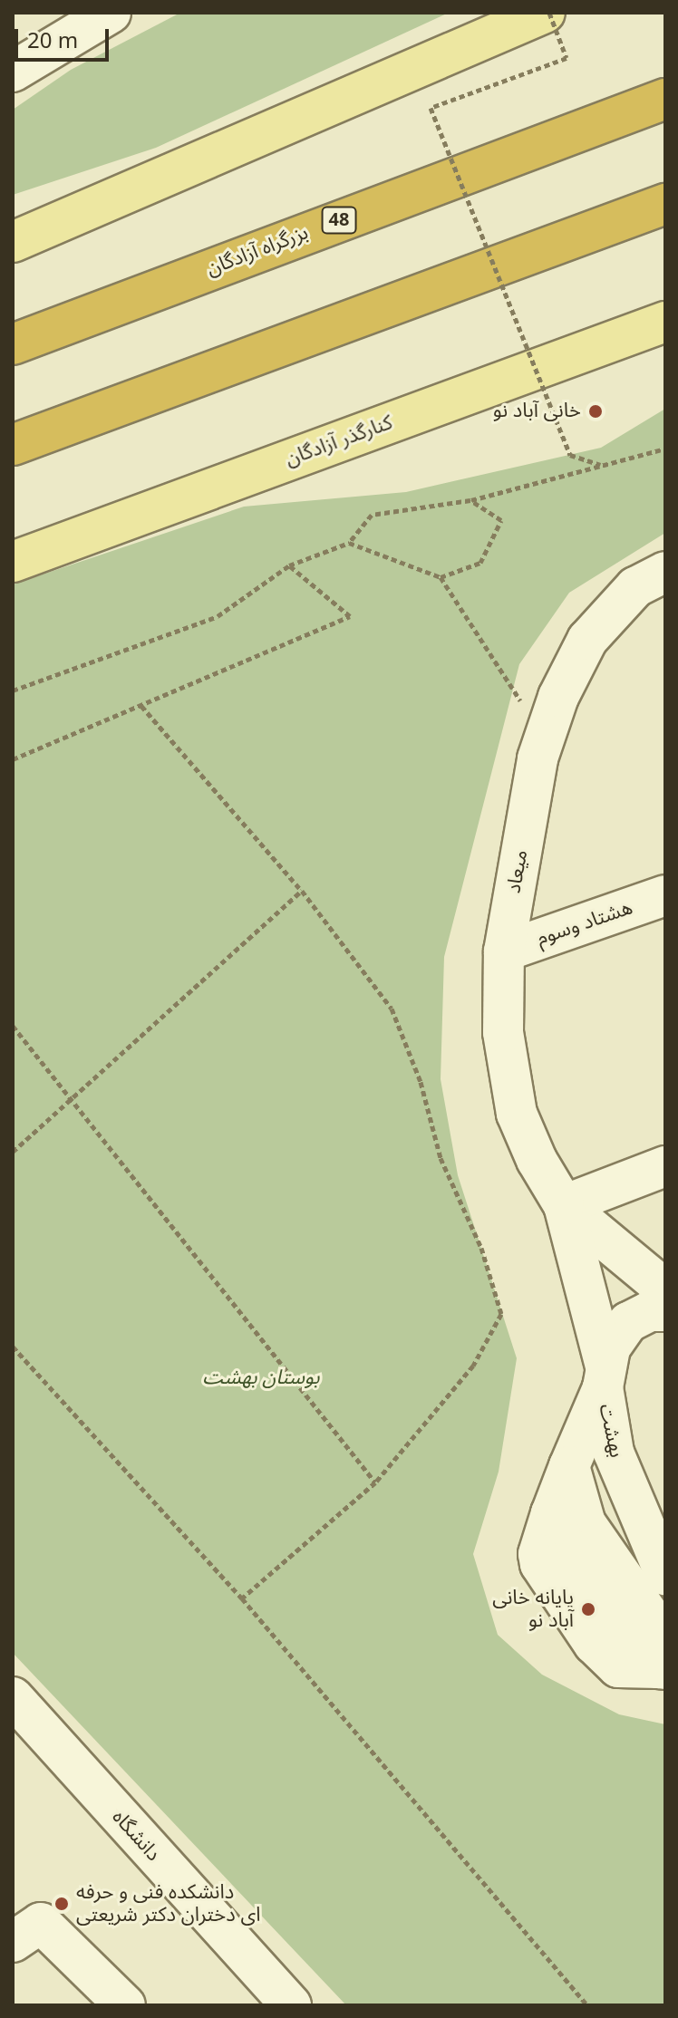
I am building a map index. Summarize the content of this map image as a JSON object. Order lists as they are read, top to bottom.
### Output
{
  "streets": {
    "highway": ["48", "بزرگراه آزادگان"],
    "main road": ["کنارگذر آزادگان"],
    "street": [
      "میعاد",
      "هشتاد وسوم",
      "بهشت",
      "دانشگاه"
    ]
  },
  "crossings": [
    ["میعاد", "هشتاد وسوم"],
    ["میعاد", "بهشت"]
  ],
  "parks": ["بوستان بهشت"],
  "places": ["خانی آباد نو", "پایانه خانی آباد نو", "دانشکده فنی و حرفه ای دختران دکتر شریعتی"],
  "scale_bar": "20 m"
}
